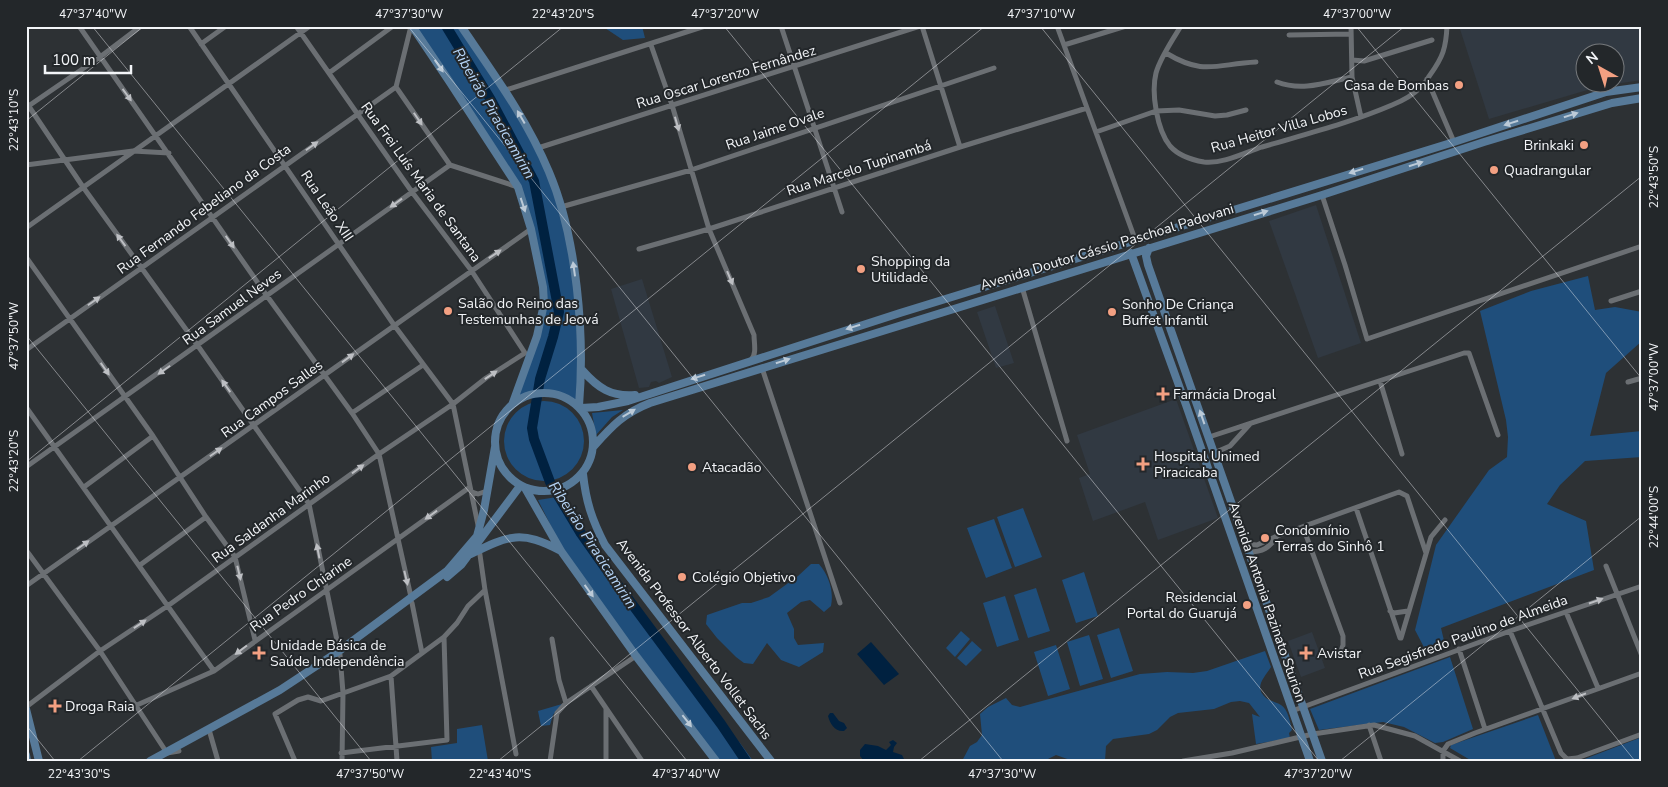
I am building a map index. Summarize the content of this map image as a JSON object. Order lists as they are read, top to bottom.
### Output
{
  "streets": {
    "main road": ["Avenida Doutor Cássio Paschoal Padovani", "Avenida Antonia Pazinato Sturion", "Avenida Professor Alberto Vollet Sachs"],
    "street": [
      "Rua Oscar Lorenzo Fernândez",
      "Rua Jaime Ovale",
      "Rua Heitor Villa Lobos",
      "Rua Marcelo Tupinambá",
      "Rua Frei Luís Maria de Santana",
      "Rua Leão XIII",
      "Rua Fernando Febeliano da Costa",
      "Rua Samuel Neves",
      "Rua Campos Salles",
      "Rua Saldanha Marinho",
      "Rua Pedro Chiarine",
      "Rua Segisfredo Paulino de Almeida"
    ]
  },
  "crossings": [
    ["Rua Frei Luís Maria de Santana", "Rua Fernando Febeliano da Costa"],
    ["Rua Frei Luís Maria de Santana", "Rua Samuel Neves"],
    ["Rua Frei Luís Maria de Santana", "Rua Campos Salles"],
    ["Rua Frei Luís Maria de Santana", "Rua Saldanha Marinho"],
    ["Rua Leão XIII", "Rua Fernando Febeliano da Costa"],
    ["Rua Leão XIII", "Rua Samuel Neves"],
    ["Rua Leão XIII", "Rua Campos Salles"],
    ["Rua Leão XIII", "Rua Saldanha Marinho"],
    ["Avenida Doutor Cássio Paschoal Padovani", "Avenida Antonia Pazinato Sturion"],
    ["Avenida Doutor Cássio Paschoal Padovani", "Avenida Professor Alberto Vollet Sachs"],
    ["Avenida Antonia Pazinato Sturion", "Rua Segisfredo Paulino de Almeida"]
  ],
  "one_way": [
    "Rua Fernando Febeliano da Costa",
    "Rua Campos Salles",
    "Rua Saldanha Marinho",
    "Rua Pedro Chiarine"
  ],
  "water": ["Ribeirão Piracicamirim"],
  "places": {
    "other": [
      "Casa de Bombas",
      "Brinkaki",
      "Quadrangular",
      "Shopping da Utilidade",
      "Salão do Reino das Testemunhas de Jeová",
      "Sonho De Criança Buffet Infantil",
      "Atacadão",
      "Condomínio Terras do Sinhô 1",
      "Colégio Objetivo",
      "Residencial Portal do Guarujá"
    ],
    "health": [
      "Farmácia Drogal",
      "Hospital Unimed Piracicaba",
      "Unidade Básica de Saúde Independência",
      "Avistar",
      "Droga Raia"
    ]
  },
  "scale_bar": "100 m",
  "north": "top left",
  "coordinates": [
    "47°37'40\"W",
    "47°37'30\"W",
    "22°43'20\"S",
    "47°37'20\"W",
    "47°37'10\"W",
    "47°37'00\"W",
    "22°43'10\"S",
    "22°43'50\"S",
    "47°37'50\"W",
    "22°44'00\"S",
    "22°43'30\"S",
    "22°43'40\"S"
  ]
}
